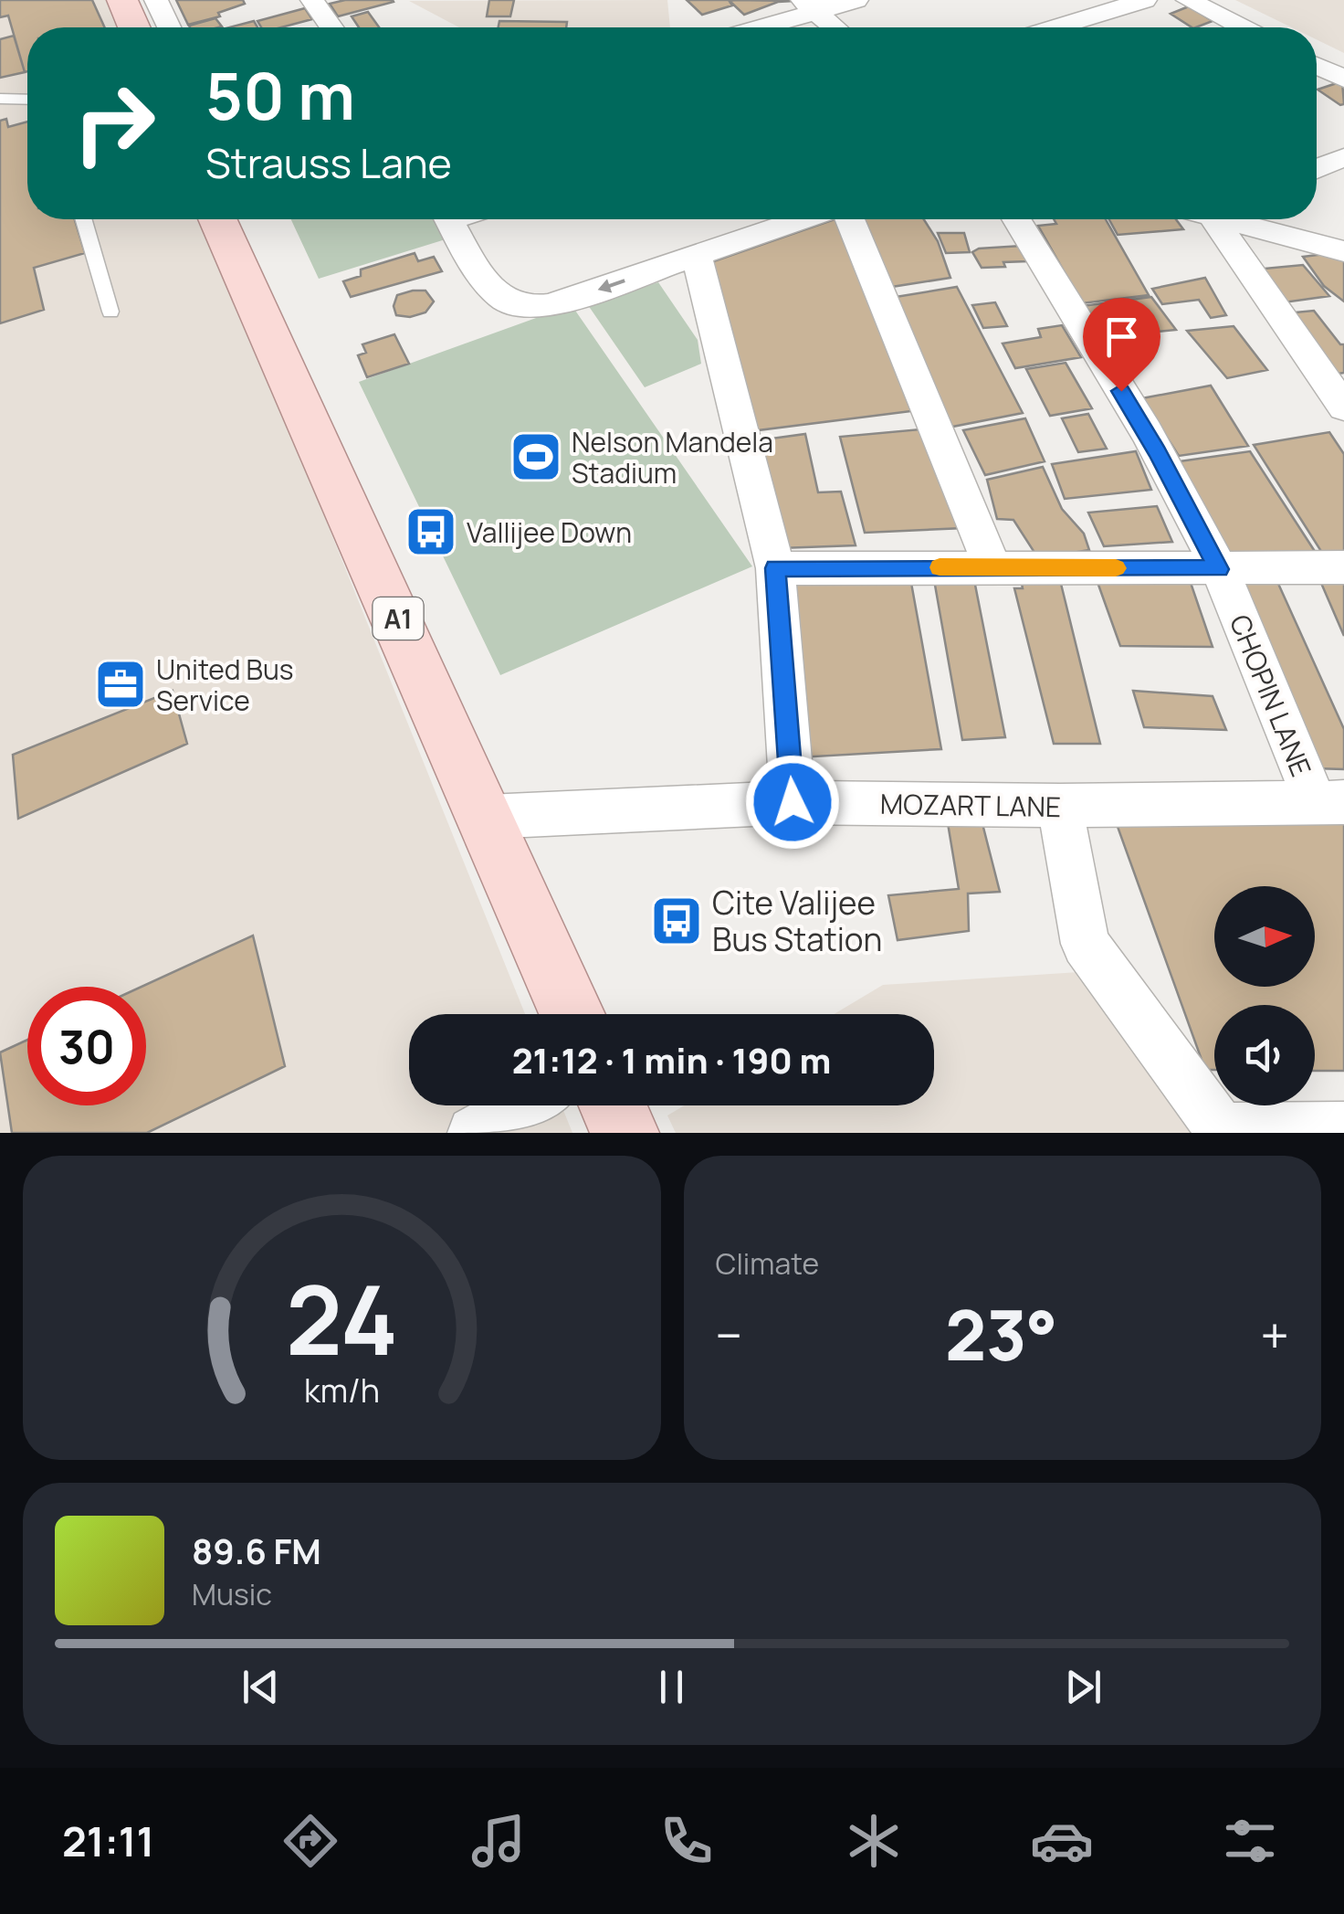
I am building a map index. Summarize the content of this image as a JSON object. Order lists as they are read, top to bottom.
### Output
{
  "streets": {
    "main road": ["A1"],
    "street": ["CHOPIN LANE", "MOZART LANE"]
  },
  "crossings": [
    ["A1", "MOZART LANE"],
    ["CHOPIN LANE", "MOZART LANE"]
  ],
  "places": {
    "sports": ["Nelson Mandela Stadium"],
    "bus stop": ["Vallijee Down", "Cite Valijee Bus Station"],
    "office": ["United Bus Service"]
  },
  "north": "right",
  "page": {
    "turn": ["50 m", "Strauss Lane"],
    "limit": "30",
    "trip": "21:12 · 1 min · 190 m",
    "tile": "Climate",
    "heat": ["−", "23°", "+"],
    "song": ["89.6 FM", "Music"],
    "tabs": "21:11",
    "gauge": ["24", "km/h"]
  }
}
